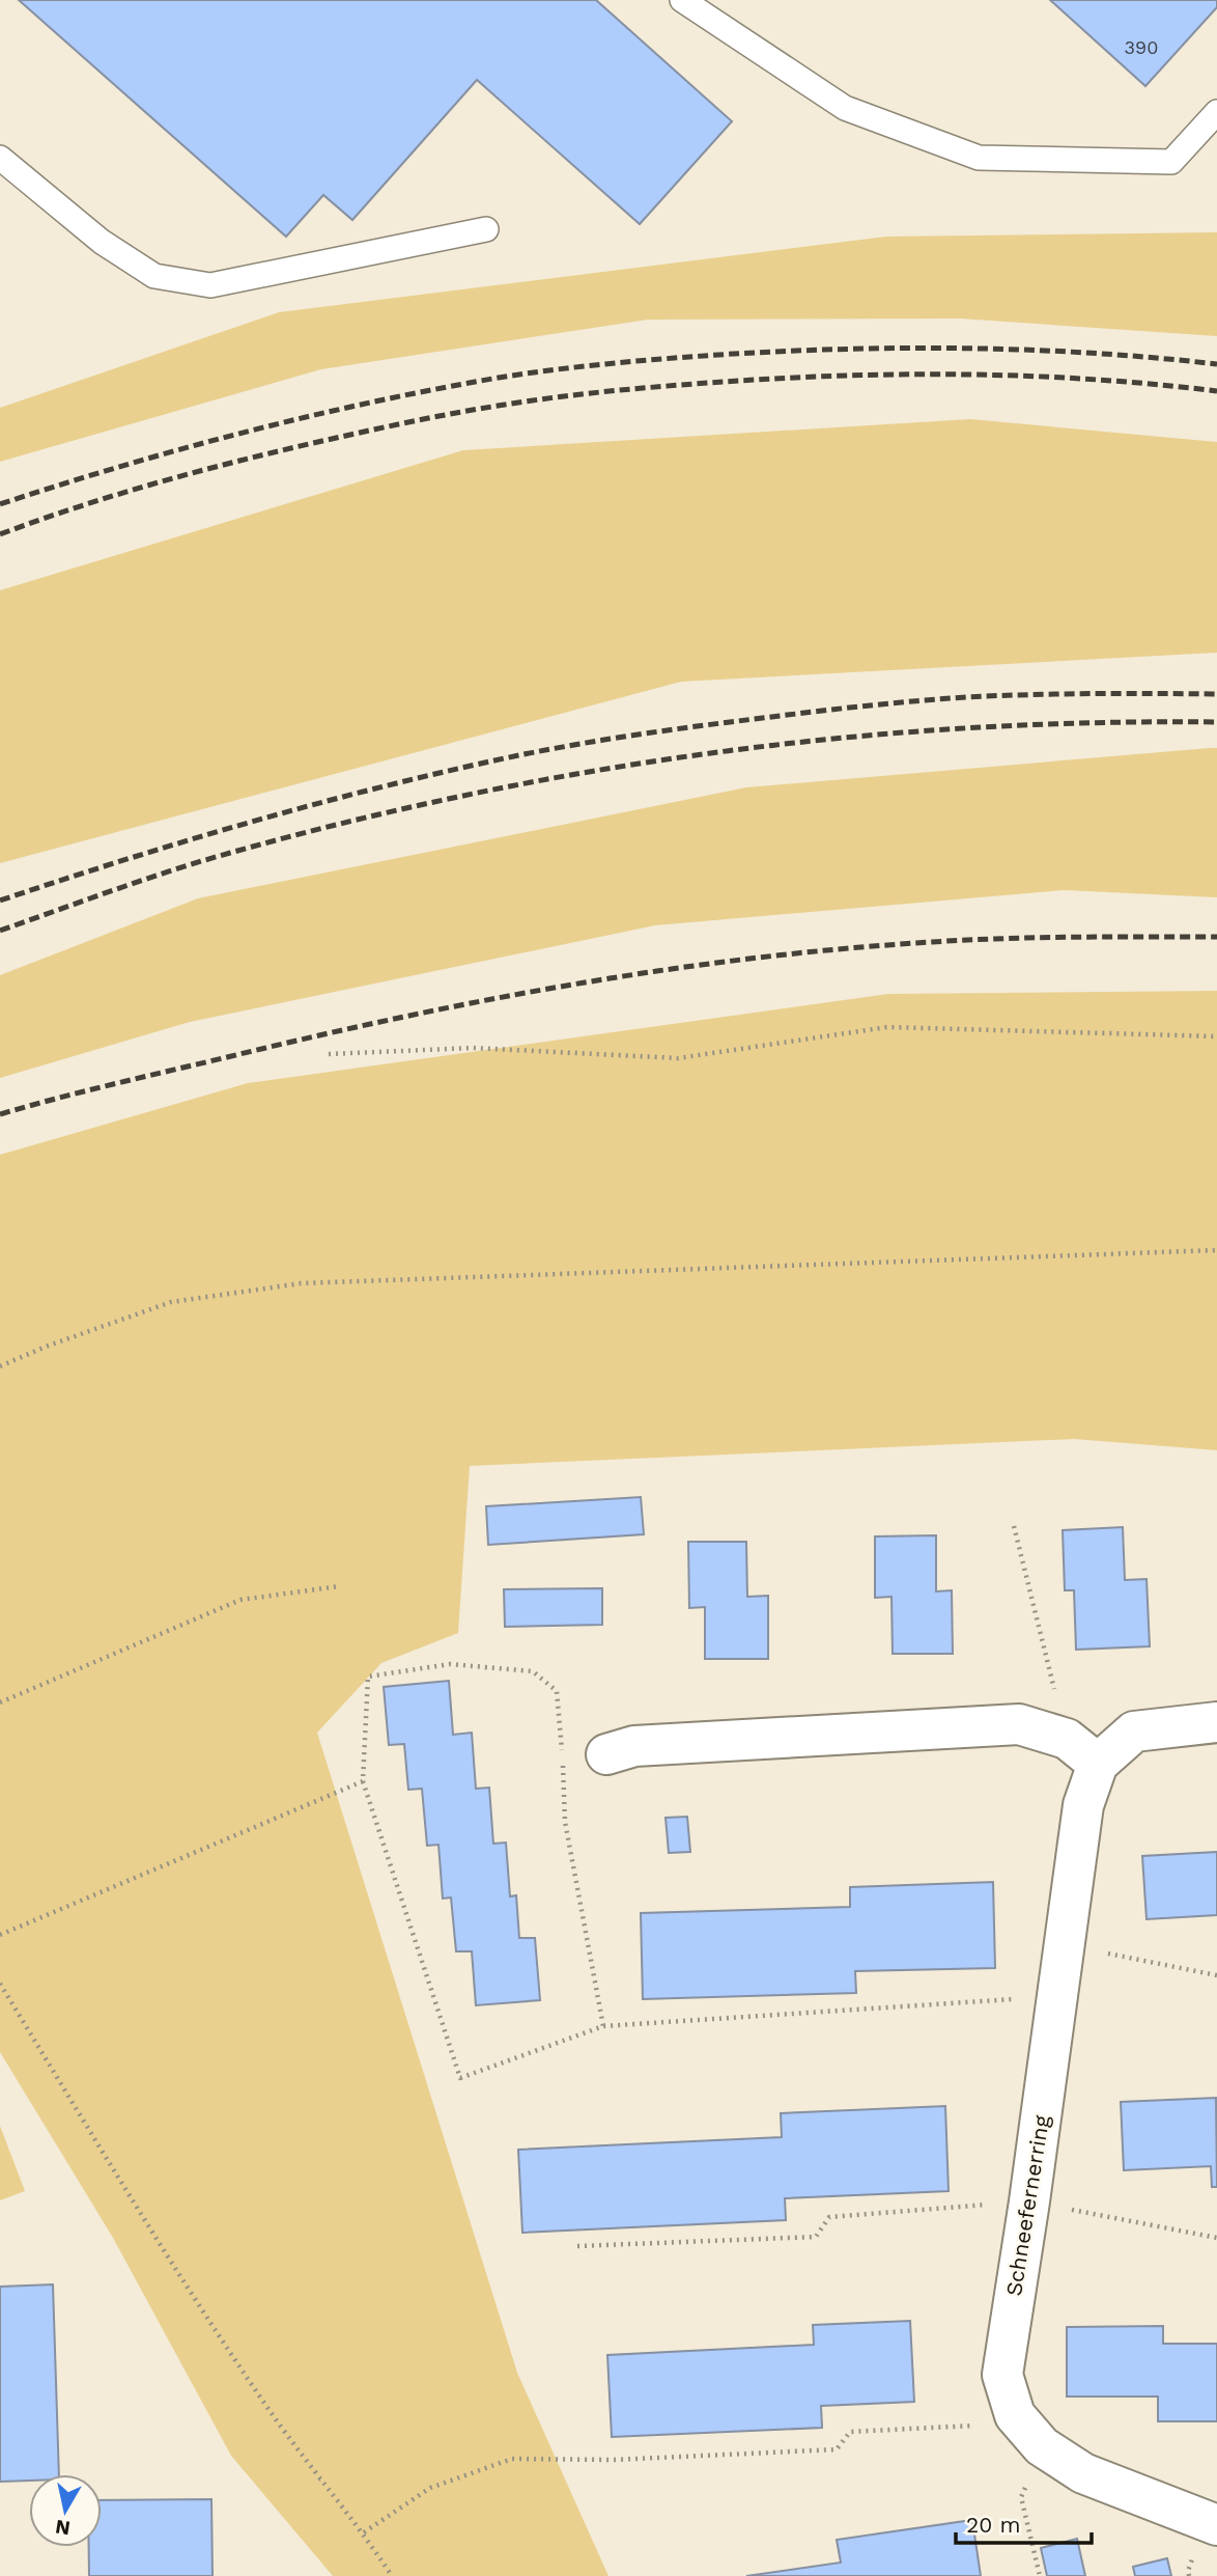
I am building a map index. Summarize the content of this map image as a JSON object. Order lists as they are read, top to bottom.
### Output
{
  "streets": {
    "street": ["Schneefernerring"]
  },
  "house_numbers": ["390"],
  "scale_bar": "20 m",
  "north": "bottom"
}
